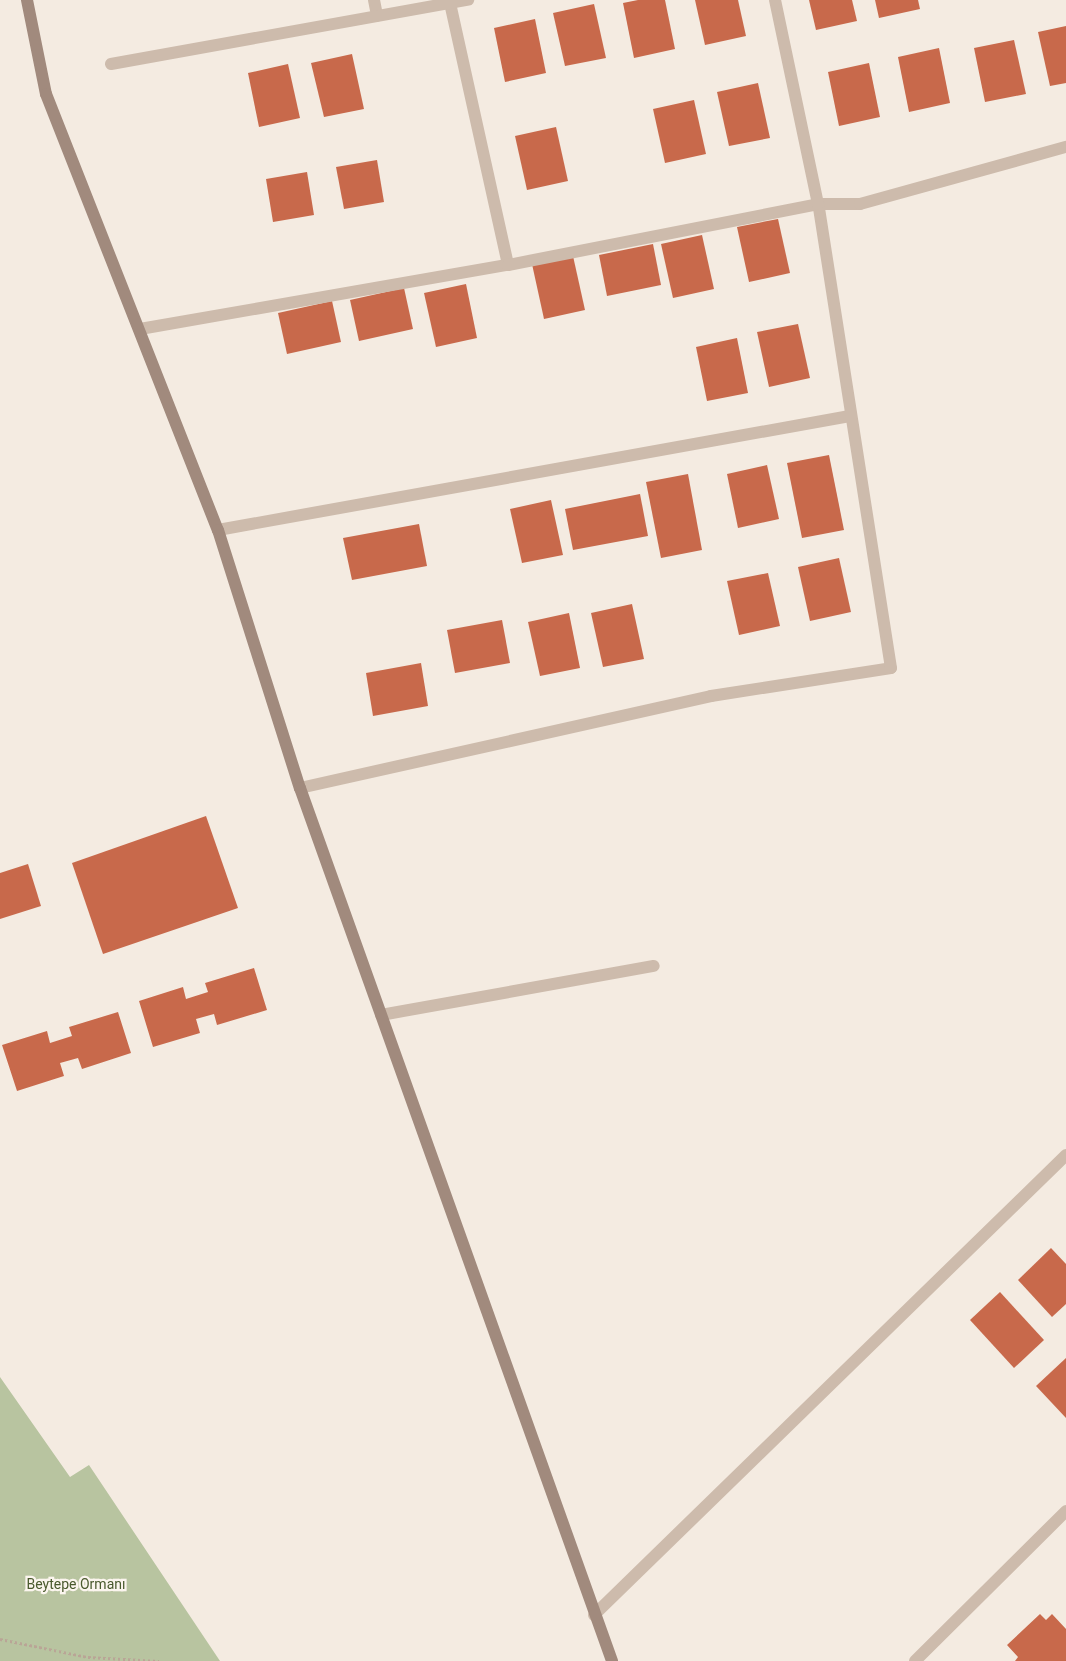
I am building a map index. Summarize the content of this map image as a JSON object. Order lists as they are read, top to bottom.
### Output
{
  "parks": ["Beytepe Ormanı"]
}
